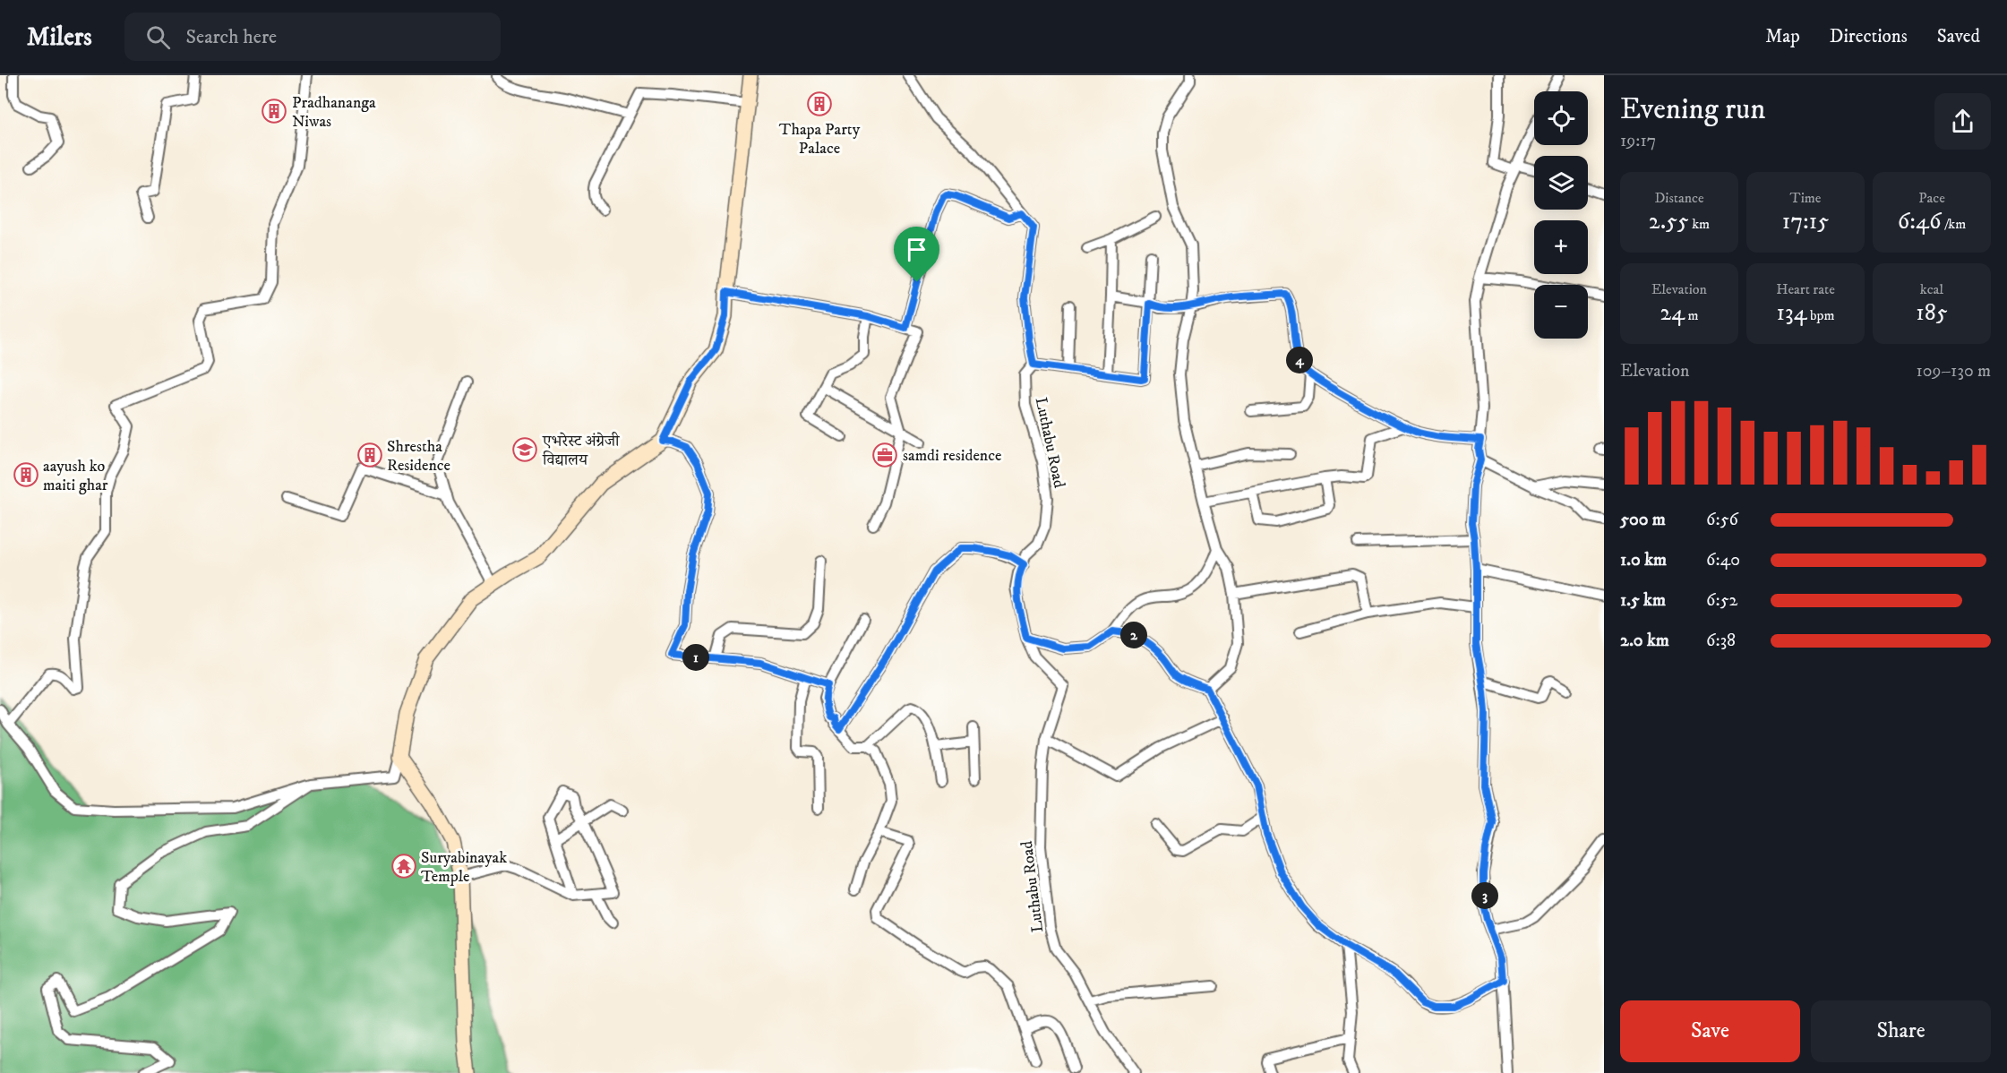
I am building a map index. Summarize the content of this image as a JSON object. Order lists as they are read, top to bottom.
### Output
{
  "streets": {
    "street": ["Luthabu Road"]
  },
  "places": {
    "building": [
      "Thapa Party Palace",
      "Pradhananga Niwas",
      "Shrestha Residence",
      "aayush ko maiti ghar"
    ],
    "school or university": ["एभरेस्ट अंग्रेजी विद्यालय"],
    "office": ["samdi residence"],
    "temple": ["Suryabinayak Temple"]
  },
  "page": {
    "header": "Milers",
    "search": "Search here",
    "nav": ["Map", "Directions", "Saved"],
    "heading": ["Evening run", "19:17"],
    "map_buttons": ["+", "−"],
    "stats": [
      ["Distance", "2.55 km"],
      ["Time", "17:15"],
      ["Pace", "6:46 /km"],
      ["Elevation", "24 m"],
      ["Heart rate", "134 bpm"],
      ["kcal", "185"]
    ],
    "pins": [
      "4",
      "2",
      "1",
      "3"
    ],
    "chart": ["Elevation", "109–130 m"],
    "list": [
      {
        "name": "500 m",
        "note": "6:56"
      },
      {
        "name": "1.0 km",
        "note": "6:40"
      },
      {
        "name": "1.5 km",
        "note": "6:52"
      },
      {
        "name": "2.0 km",
        "note": "6:38"
      }
    ],
    "buttons": ["Save", "Share"]
  }
}
